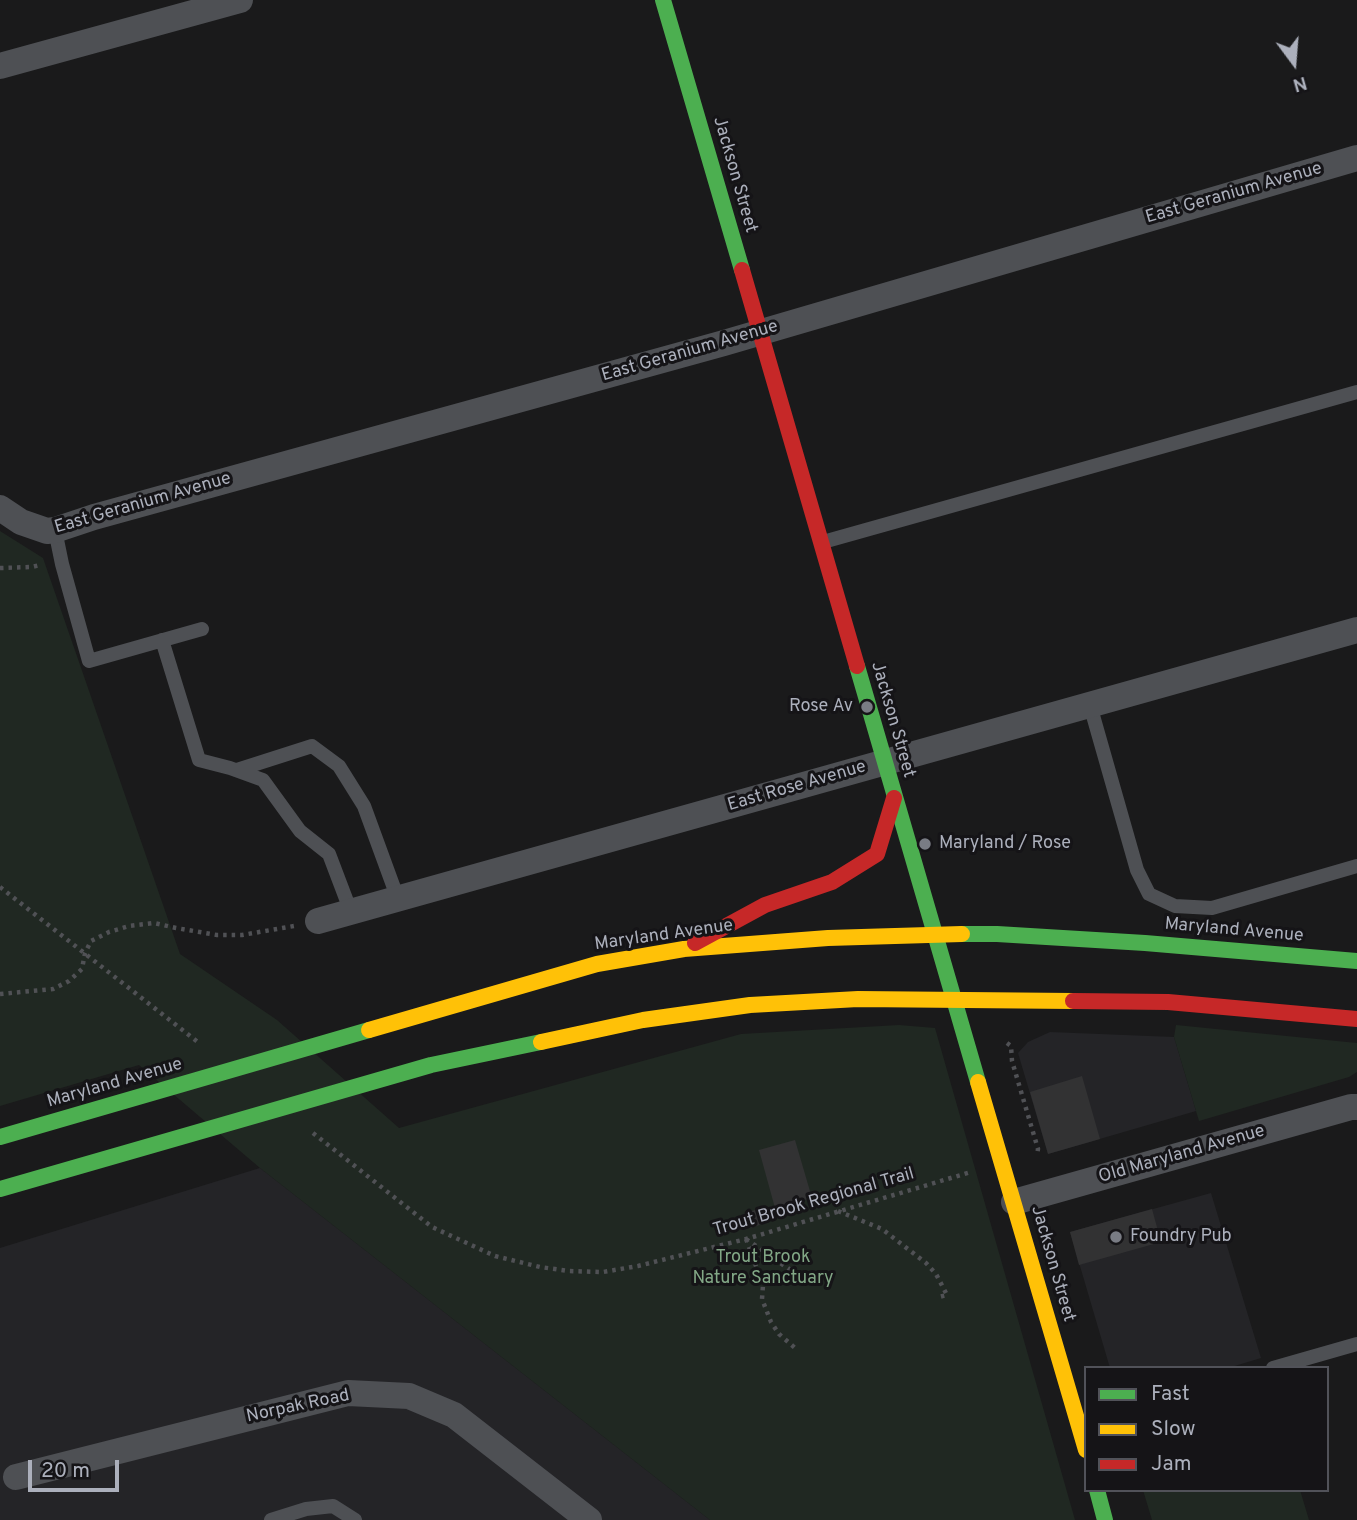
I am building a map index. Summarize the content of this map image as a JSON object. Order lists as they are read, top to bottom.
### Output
{
  "streets": {
    "main road": ["Jackson Street", "Maryland Avenue"],
    "street": [
      "East Geranium Avenue",
      "East Rose Avenue",
      "Old Maryland Avenue",
      "Norpak Road"
    ],
    "path": ["Trout Brook Regional Trail"]
  },
  "crossings": [
    ["Jackson Street", "East Geranium Avenue"],
    ["Jackson Street", "East Rose Avenue"],
    ["Jackson Street", "Maryland Avenue"],
    ["Jackson Street", "Old Maryland Avenue"],
    ["Jackson Street", "Trout Brook Regional Trail"]
  ],
  "parks": ["Trout Brook Nature Sanctuary"],
  "places": ["Rose Av", "Maryland / Rose", "Foundry Pub"],
  "legend": ["Fast", "Slow", "Jam"],
  "scale_bar": "20 m",
  "north": "bottom"
}
